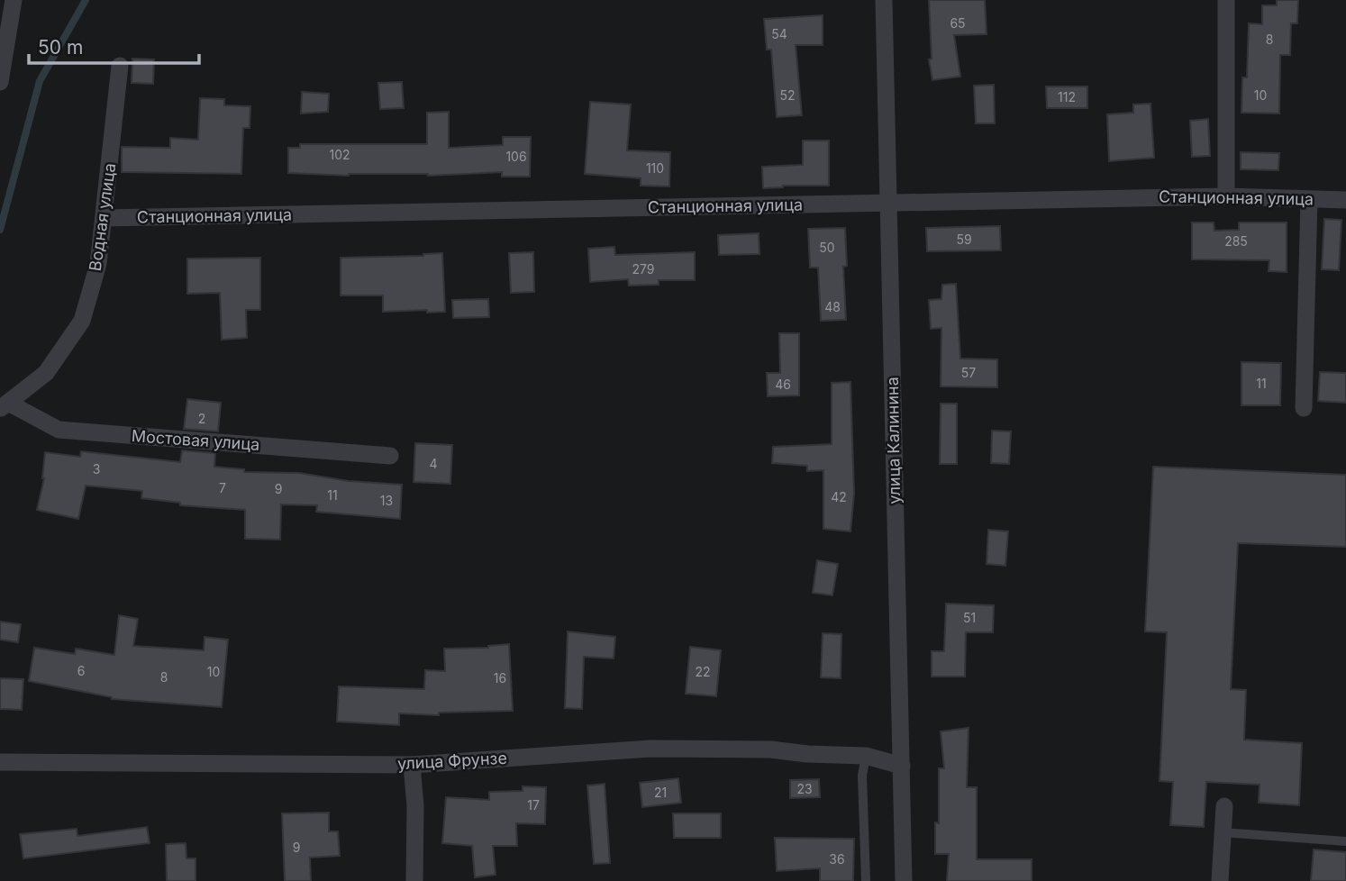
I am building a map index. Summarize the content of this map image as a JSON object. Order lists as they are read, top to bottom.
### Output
{
  "streets": {
    "street": [
      "Станционная улица",
      "Водная улица",
      "Мостовая улица",
      "улица Калинина",
      "улица Фрунзе"
    ]
  },
  "crossings": [
    ["Станционная улица", "Водная улица"],
    ["Станционная улица", "улица Калинина"],
    ["Водная улица", "Мостовая улица"],
    ["улица Калинина", "улица Фрунзе"]
  ],
  "house_numbers": [
    "65",
    "54",
    "8",
    "52",
    "10",
    "112",
    "102",
    "106",
    "110",
    "59",
    "285",
    "50",
    "279",
    "48",
    "57",
    "11",
    "46",
    "2",
    "4",
    "3",
    "7",
    "9",
    "11",
    "42",
    "13",
    "51",
    "6",
    "10",
    "22",
    "8",
    "16",
    "23",
    "21",
    "17",
    "9",
    "36"
  ],
  "scale_bar": "50 m"
}
